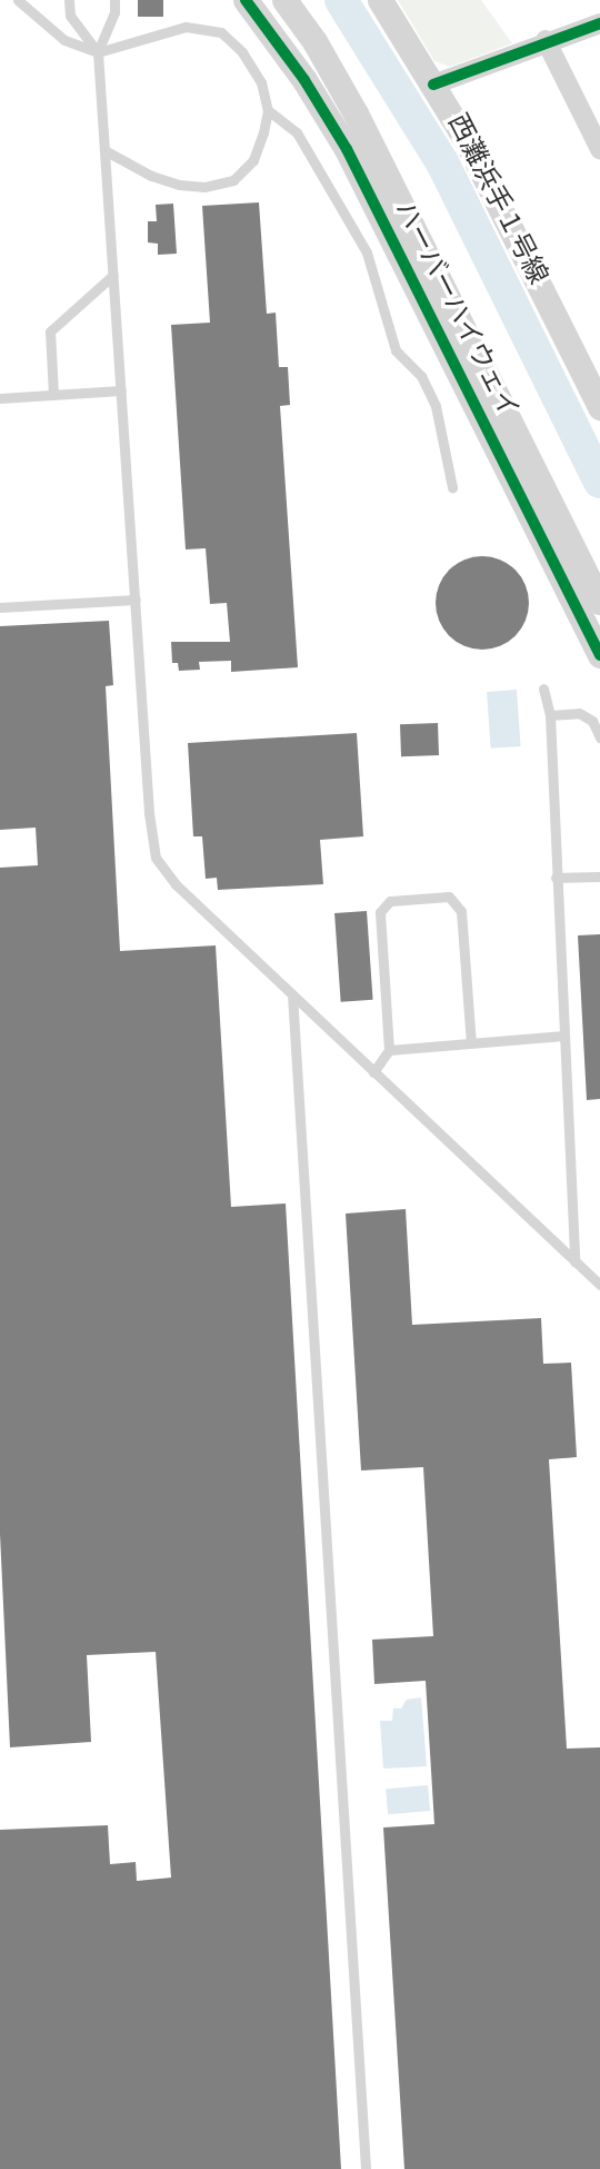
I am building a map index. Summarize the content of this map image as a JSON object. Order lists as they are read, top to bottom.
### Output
{
  "streets": {
    "street": ["西灘浜手１号線", "ハーバーハイウェイ"]
  }
}
